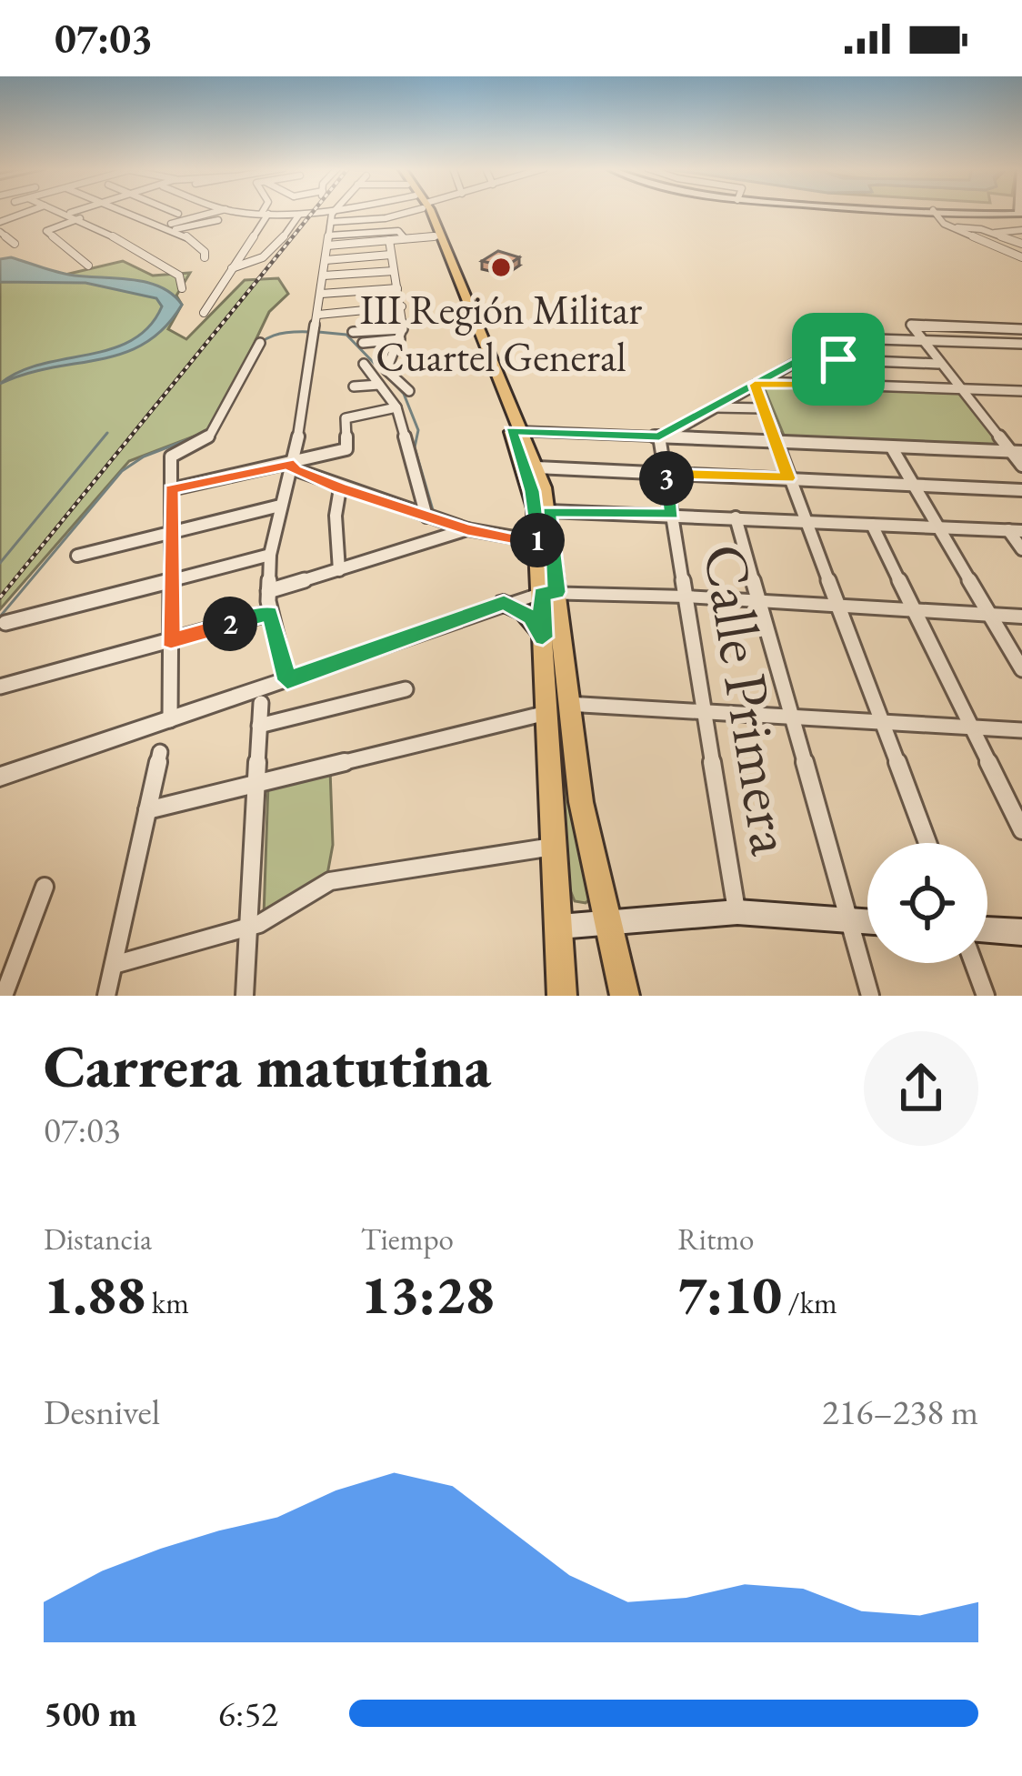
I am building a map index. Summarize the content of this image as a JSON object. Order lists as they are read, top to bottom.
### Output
{
  "streets": {
    "street": ["Calle Primera"]
  },
  "places": ["III Región Militar Cuartel General"],
  "page": {
    "status": "07:03",
    "pins": ["3", "1", "2"],
    "heading": ["Carrera matutina", "07:03"],
    "stats": [
      ["Distancia", "1.88 km"],
      ["Tiempo", "13:28"],
      ["Ritmo", "7:10 /km"]
    ],
    "chart": ["Desnivel", "216–238 m"],
    "list": [
      {
        "name": "500 m",
        "note": "6:52"
      }
    ]
  }
}
